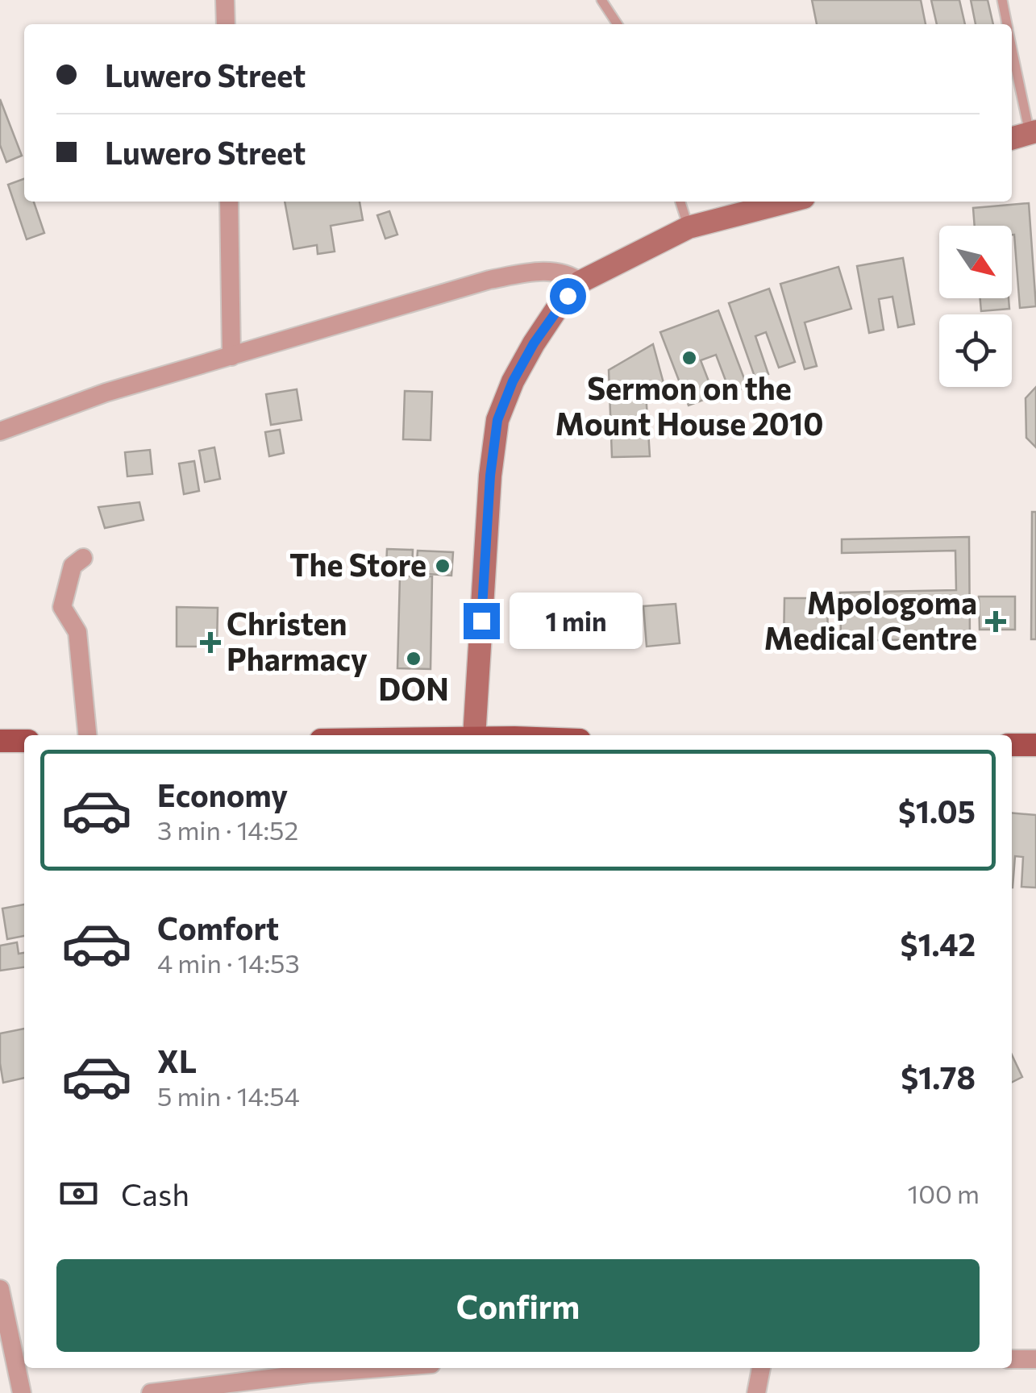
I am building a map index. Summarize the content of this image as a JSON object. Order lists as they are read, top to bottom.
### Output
{
  "places": {
    "other": ["Sermon on the Mount House 2010", "The Store", "DON"],
    "health": ["Mpologoma Medical Centre", "Christen Pharmacy"]
  },
  "north": "bottom right",
  "page": {
    "banner": ["Luwero Street", "Luwero Street"],
    "bubble": "1 min",
    "list": [
      {
        "name": "Economy",
        "note": "3 min · 14:52",
        "value": "$1.05"
      },
      {
        "name": "Comfort",
        "note": "4 min · 14:53",
        "value": "$1.42"
      },
      {
        "name": "XL",
        "note": "5 min · 14:54",
        "value": "$1.78"
      }
    ],
    "pay": ["Cash", "100 m"],
    "buttons": "Confirm"
  }
}
